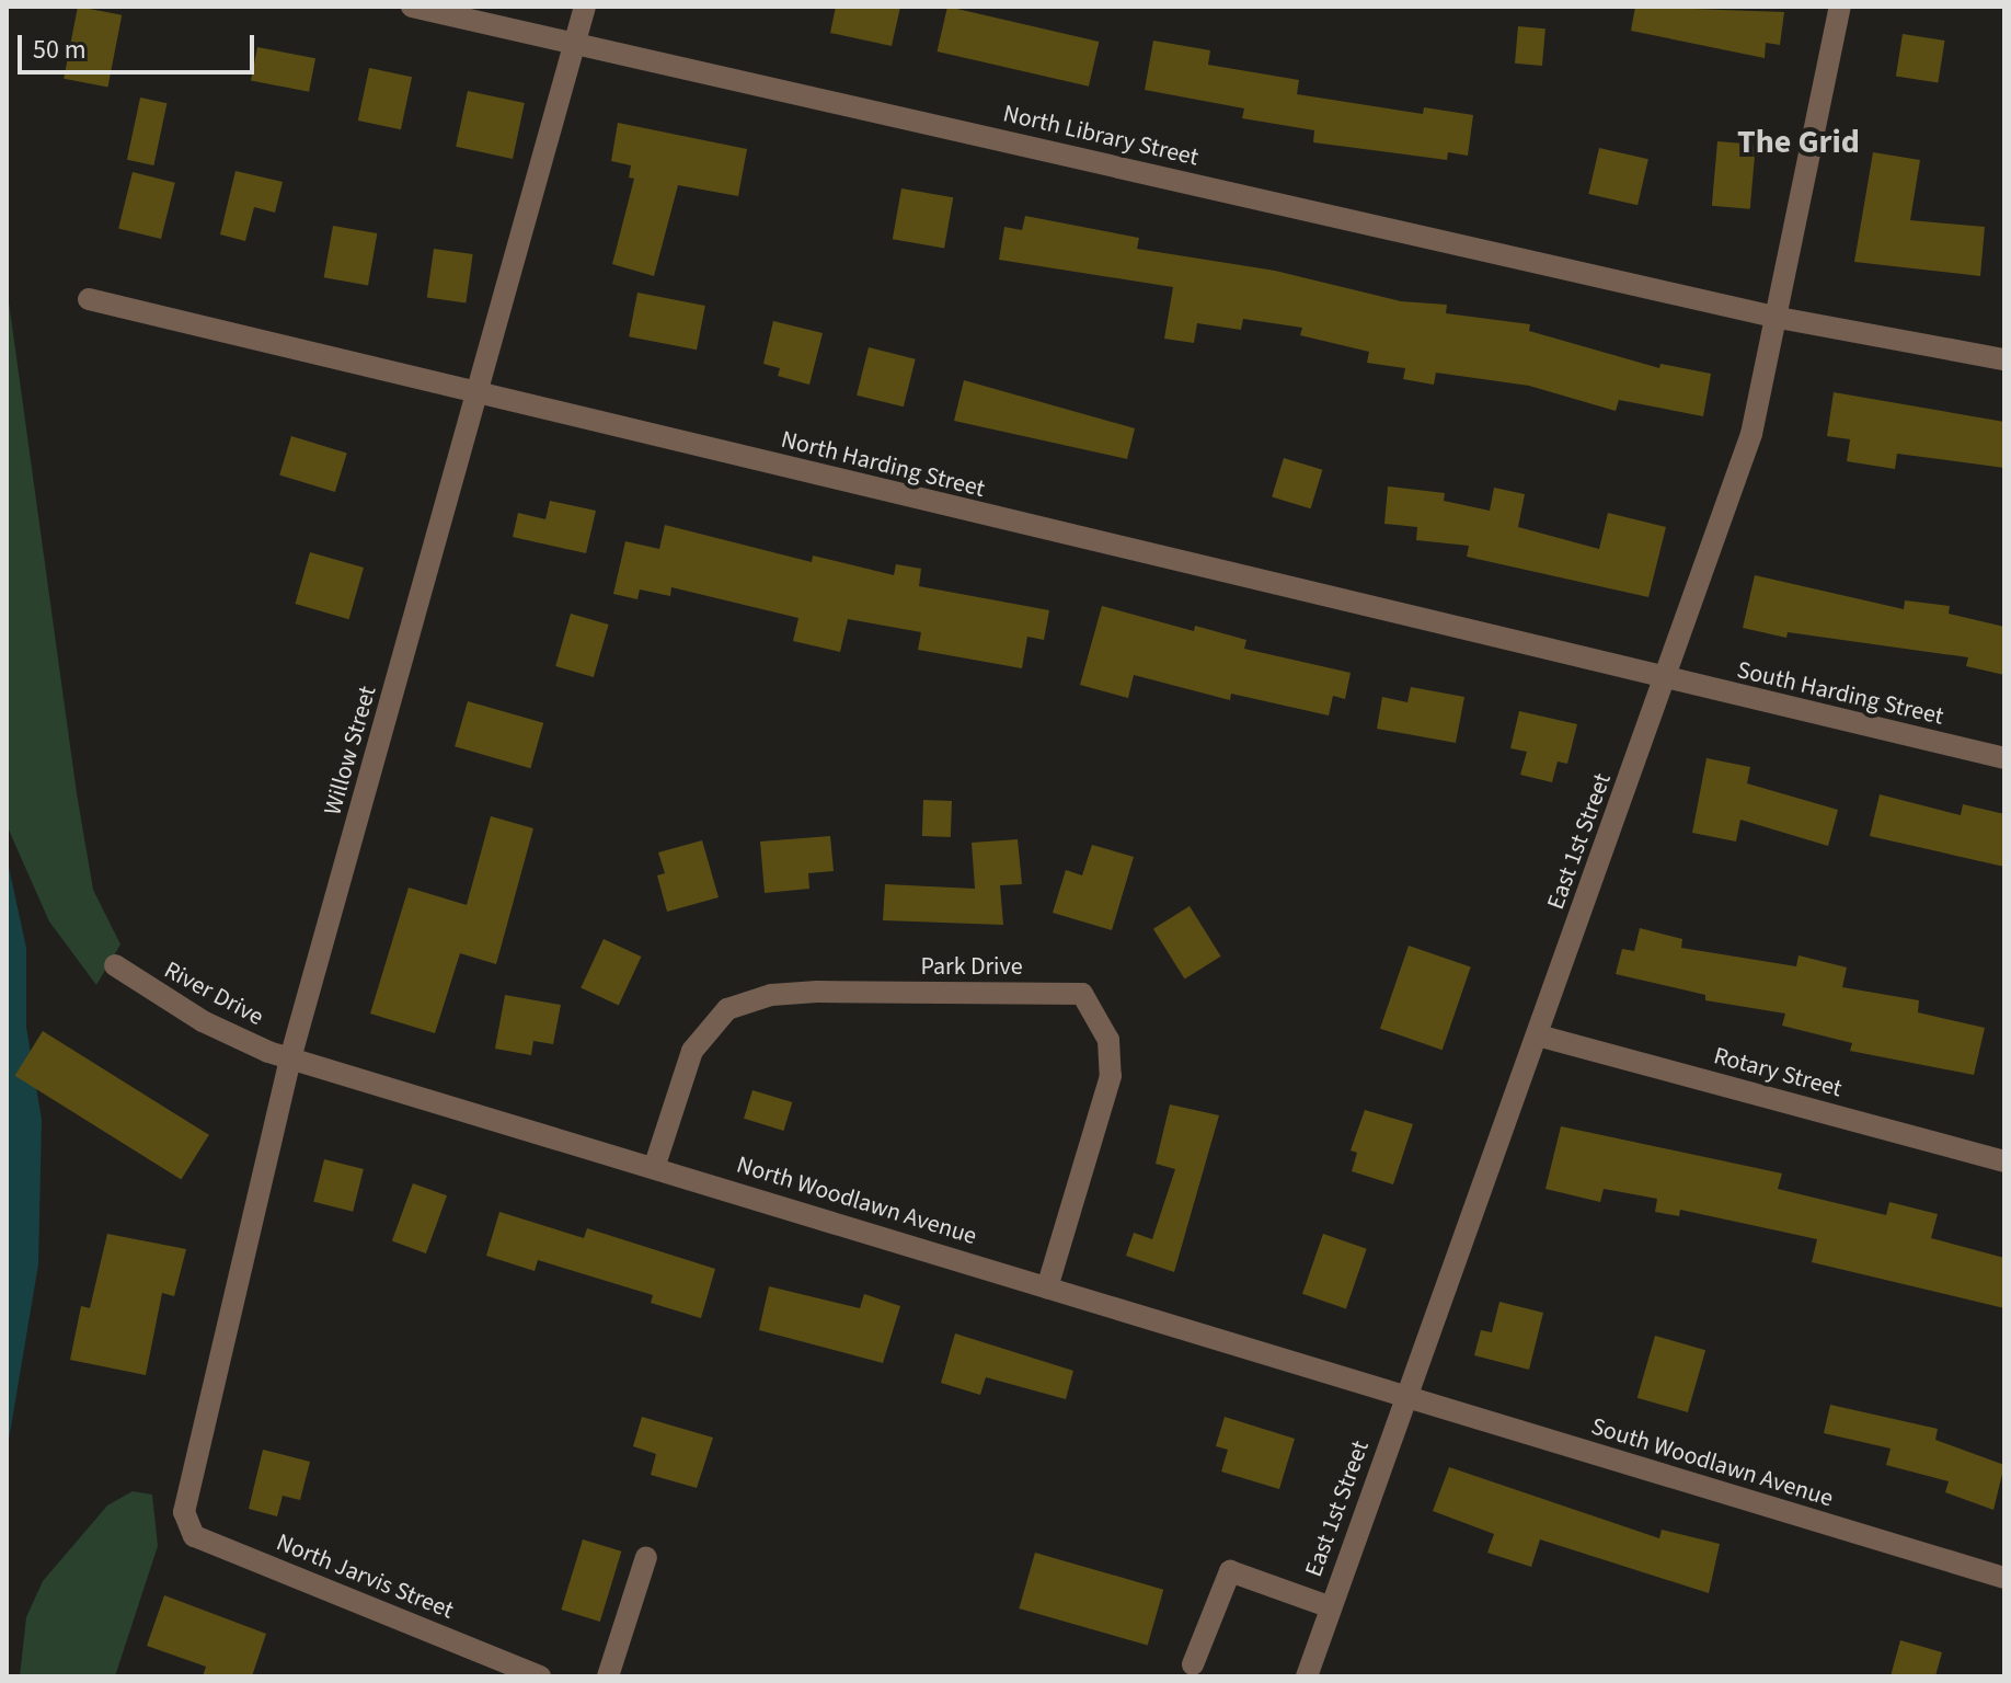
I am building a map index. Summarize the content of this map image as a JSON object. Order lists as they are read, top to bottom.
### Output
{
  "streets": {
    "street": [
      "North Library Street",
      "North Harding Street",
      "South Harding Street",
      "Willow Street",
      "East 1st Street",
      "Park Drive",
      "River Drive",
      "Rotary Street",
      "North Woodlawn Avenue",
      "South Woodlawn Avenue",
      "North Jarvis Street"
    ]
  },
  "crossings": [
    ["North Library Street", "Willow Street"],
    ["North Library Street", "East 1st Street"],
    ["North Harding Street", "South Harding Street"],
    ["North Harding Street", "Willow Street"],
    ["North Harding Street", "East 1st Street"],
    ["South Harding Street", "East 1st Street"],
    ["Willow Street", "River Drive"],
    ["Willow Street", "North Woodlawn Avenue"],
    ["Willow Street", "North Jarvis Street"],
    ["East 1st Street", "Rotary Street"],
    ["East 1st Street", "North Woodlawn Avenue"],
    ["East 1st Street", "South Woodlawn Avenue"],
    ["Park Drive", "North Woodlawn Avenue"],
    ["River Drive", "North Woodlawn Avenue"],
    ["North Woodlawn Avenue", "South Woodlawn Avenue"]
  ],
  "districts": ["The Grid"],
  "scale_bar": "50 m"
}
